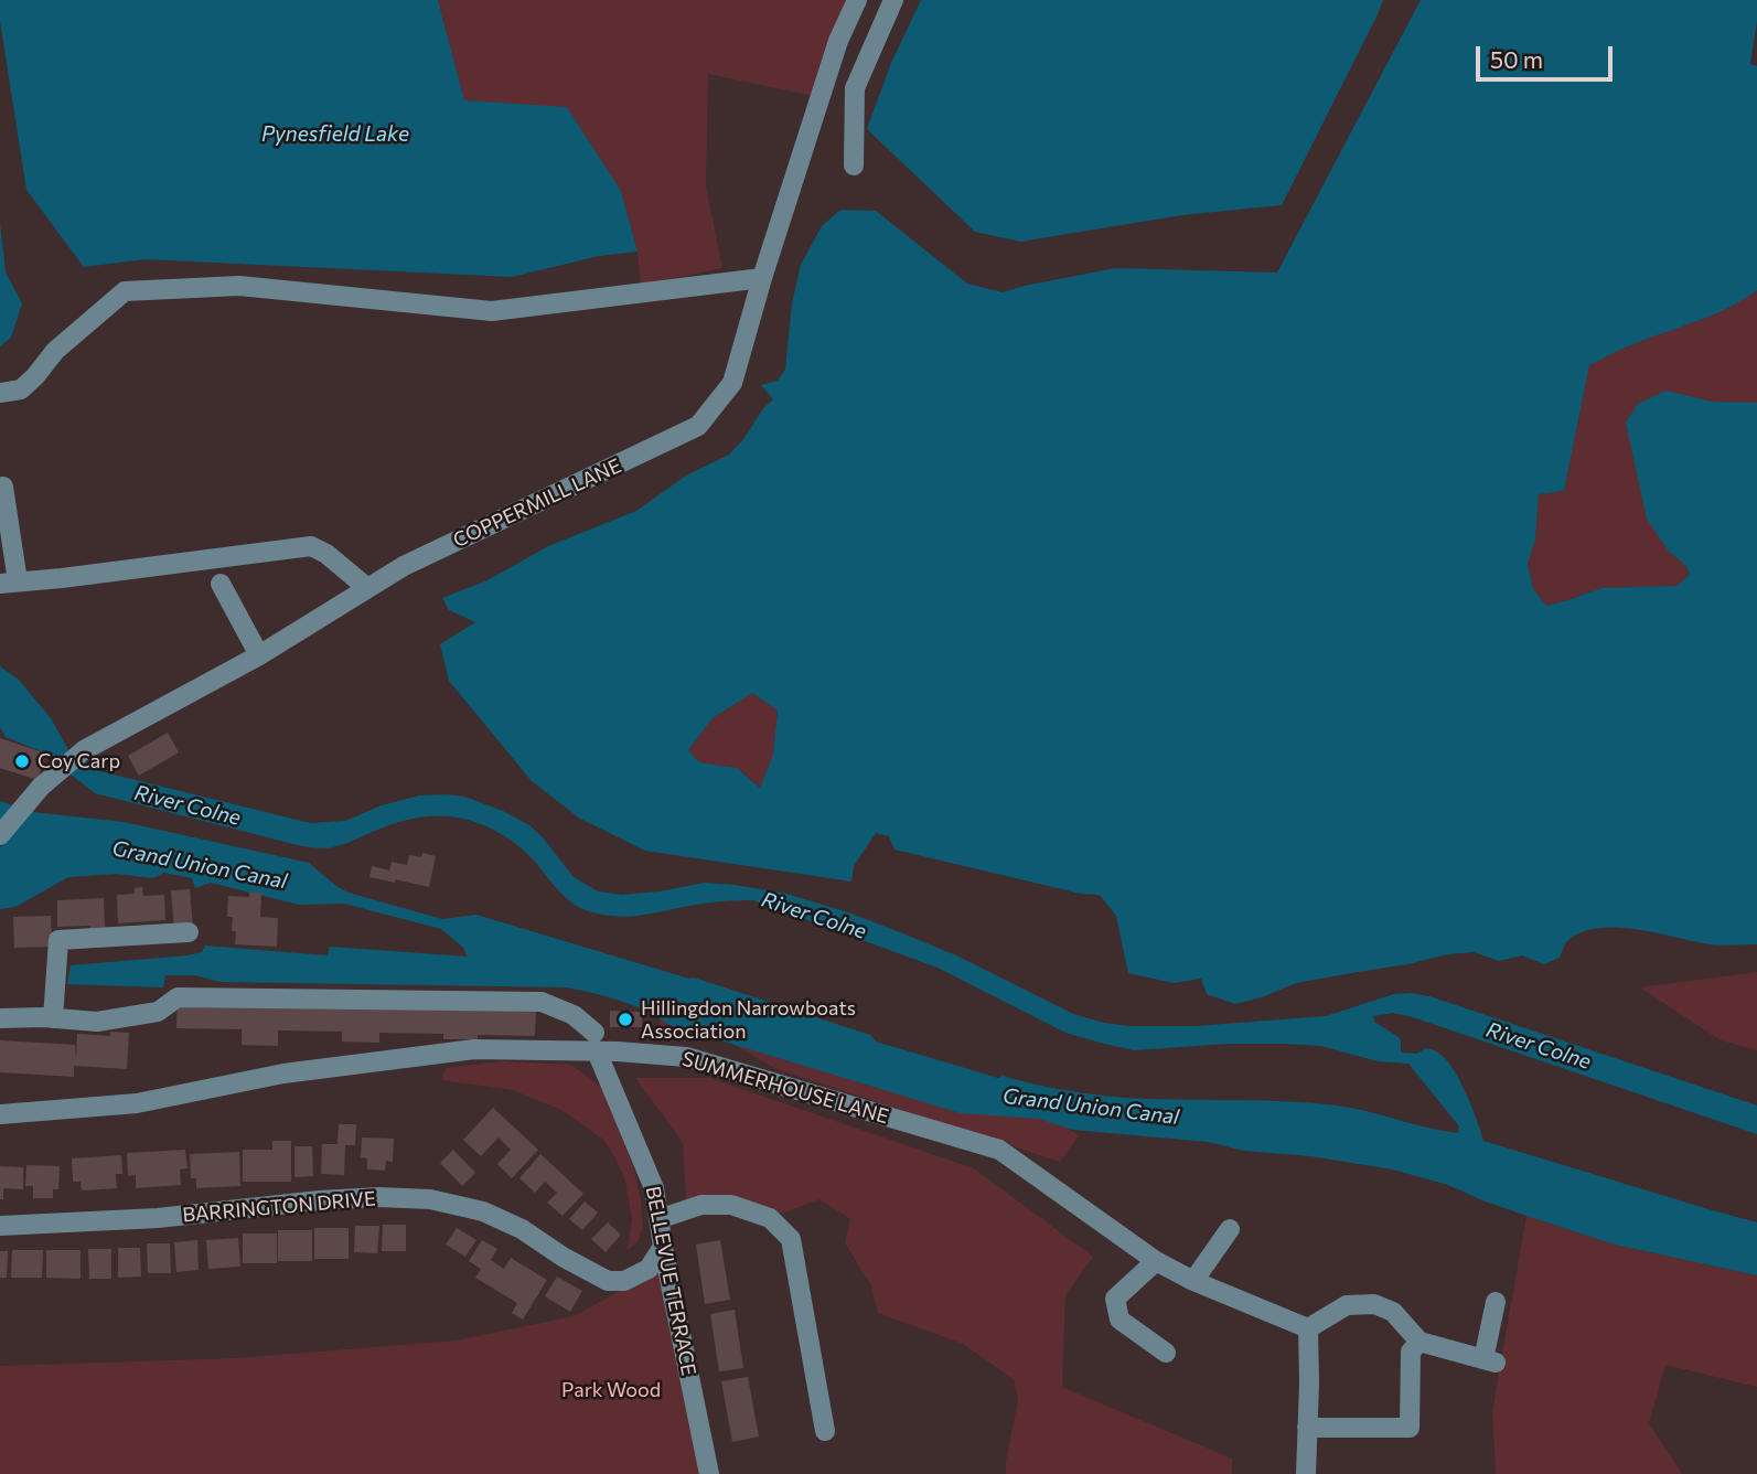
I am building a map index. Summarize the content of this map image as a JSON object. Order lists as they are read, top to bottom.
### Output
{
  "streets": {
    "street": [
      "COPPERMILL LANE",
      "SUMMERHOUSE LANE",
      "BARRINGTON DRIVE",
      "BELLEVUE TERRACE"
    ]
  },
  "crossings": [
    ["SUMMERHOUSE LANE", "BELLEVUE TERRACE"],
    ["BARRINGTON DRIVE", "BELLEVUE TERRACE"]
  ],
  "water": ["Pynesfield Lake", "River Colne", "Grand Union Canal"],
  "parks": ["Park Wood"],
  "places": ["Coy Carp", "Hillingdon Narrowboats Association"],
  "scale_bar": "50 m"
}
